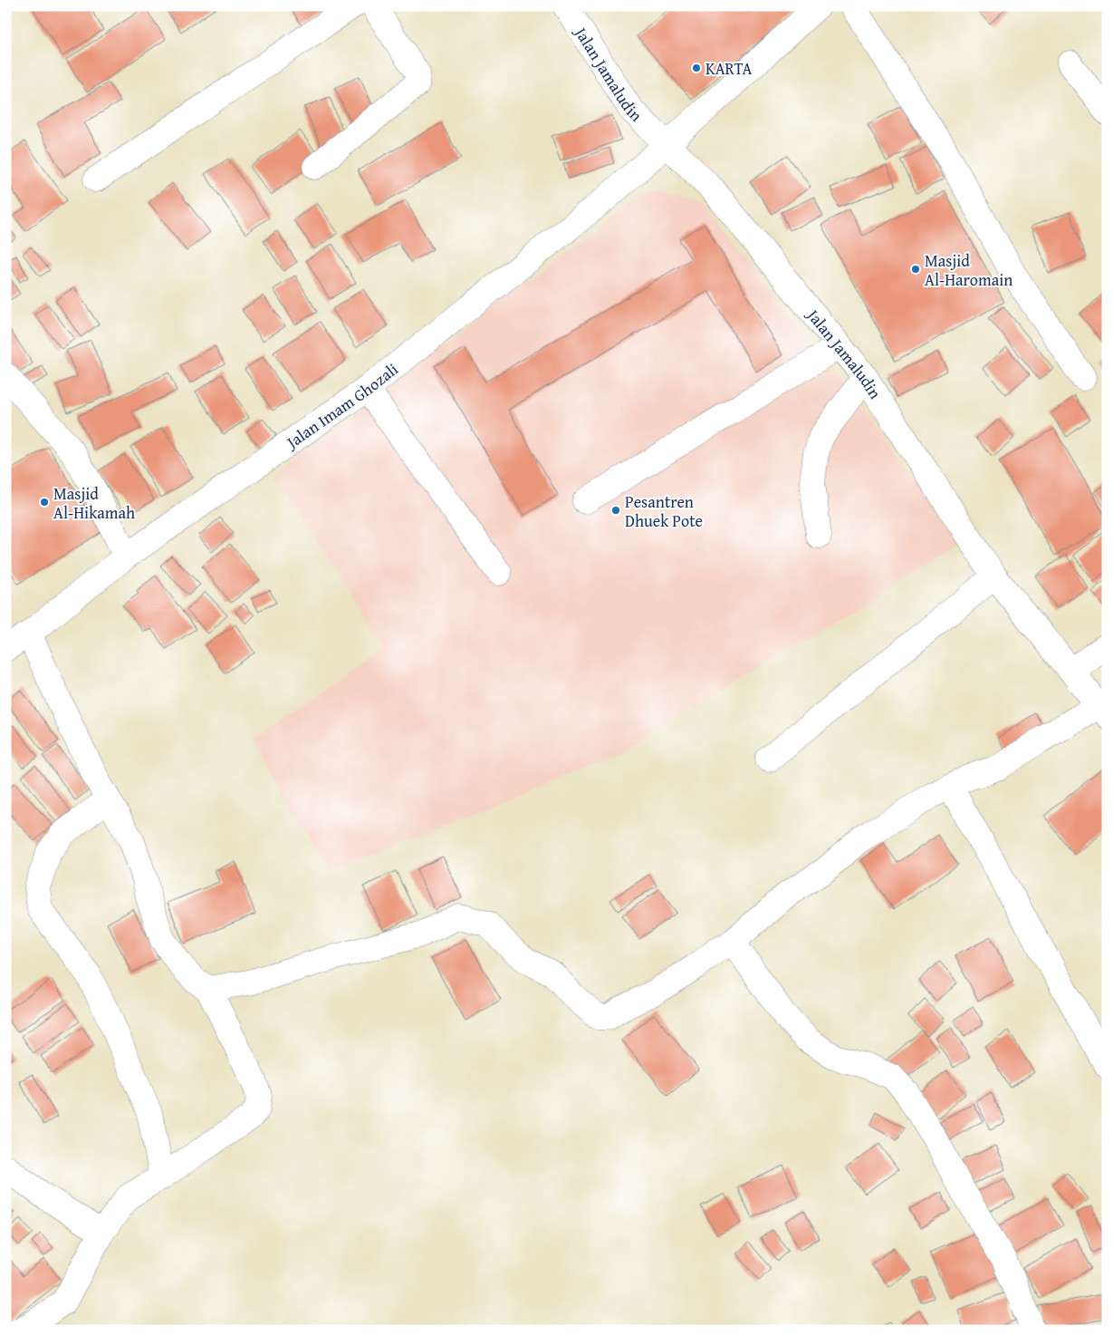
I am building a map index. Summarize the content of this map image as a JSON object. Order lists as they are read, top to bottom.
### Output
{
  "streets": {
    "street": ["Jalan Jamaludin", "Jalan Imam Ghozali"]
  },
  "crossings": [
    ["Jalan Jamaludin", "Jalan Imam Ghozali"]
  ],
  "places": [
    "KARTA",
    "Masjid Al-Haromain",
    "Masjid Al-Hikamah",
    "Pesantren Dhuek Pote"
  ]
}
